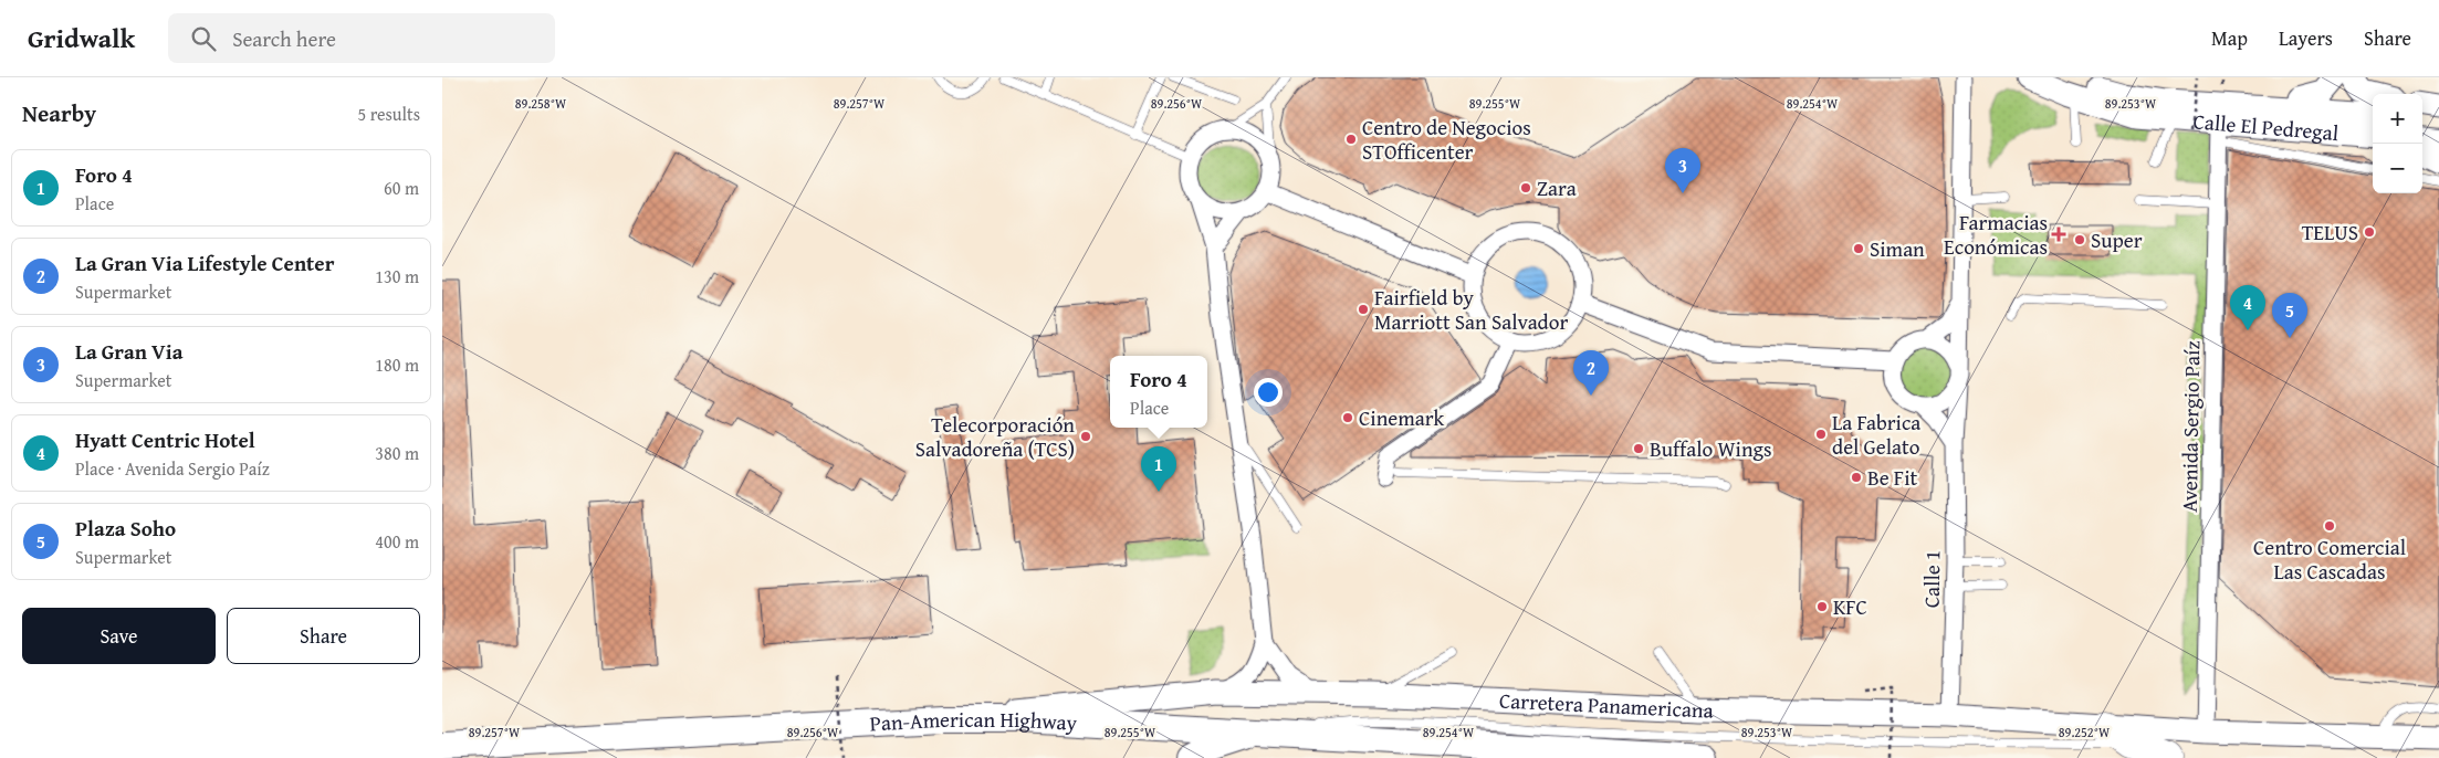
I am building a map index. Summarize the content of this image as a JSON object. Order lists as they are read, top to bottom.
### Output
{
  "streets": {
    "main road": ["Pan-American Highway"],
    "street": [
      "Calle El Pedregal",
      "Avenida Sergio Paíz",
      "Calle 1",
      "Carretera Panamericana"
    ]
  },
  "crossings": [
    ["Calle El Pedregal", "Avenida Sergio Paíz"],
    ["Avenida Sergio Paíz", "Carretera Panamericana"],
    ["Calle 1", "Carretera Panamericana"],
    ["Carretera Panamericana", "Pan-American Highway"]
  ],
  "places": {
    "other": [
      "Centro de Negocios STOfficenter",
      "Zara",
      "TELUS",
      "Super",
      "Siman",
      "Fairfield by Marriott San Salvador",
      "Cinemark",
      "La Fabrica del Gelato",
      "Telecorporación Salvadoreña (TCS)",
      "Buffalo Wings",
      "Be Fit",
      "Centro Comercial Las Cascadas",
      "KFC"
    ],
    "health": ["Farmacias Económicas"]
  },
  "page": {
    "header": "Gridwalk",
    "search": "Search here",
    "nav": ["Map", "Layers", "Share"],
    "heading": ["Nearby", "5 results"],
    "map_buttons": ["+", "−"],
    "pins": [
      "3",
      "4",
      "5",
      "2",
      "1"
    ],
    "list": [
      {
        "mark": "1",
        "name": "Foro 4",
        "note": "Place",
        "value": "60 m"
      },
      {
        "mark": "2",
        "name": "La Gran Via Lifestyle Center",
        "note": "Supermarket",
        "value": "130 m"
      },
      {
        "mark": "3",
        "name": "La Gran Via",
        "note": "Supermarket",
        "value": "180 m"
      },
      {
        "mark": "4",
        "name": "Hyatt Centric Hotel",
        "note": "Place · Avenida Sergio Paíz",
        "value": "380 m"
      },
      {
        "mark": "5",
        "name": "Plaza Soho",
        "note": "Supermarket",
        "value": "400 m"
      }
    ],
    "popup": ["Foro 4", "Place"],
    "buttons": ["Save", "Share"]
  },
  "coordinates": [
    "89.258°W",
    "89.257°W",
    "89.256°W",
    "89.255°W",
    "89.254°W",
    "89.253°W",
    "89.252°W"
  ]
}
